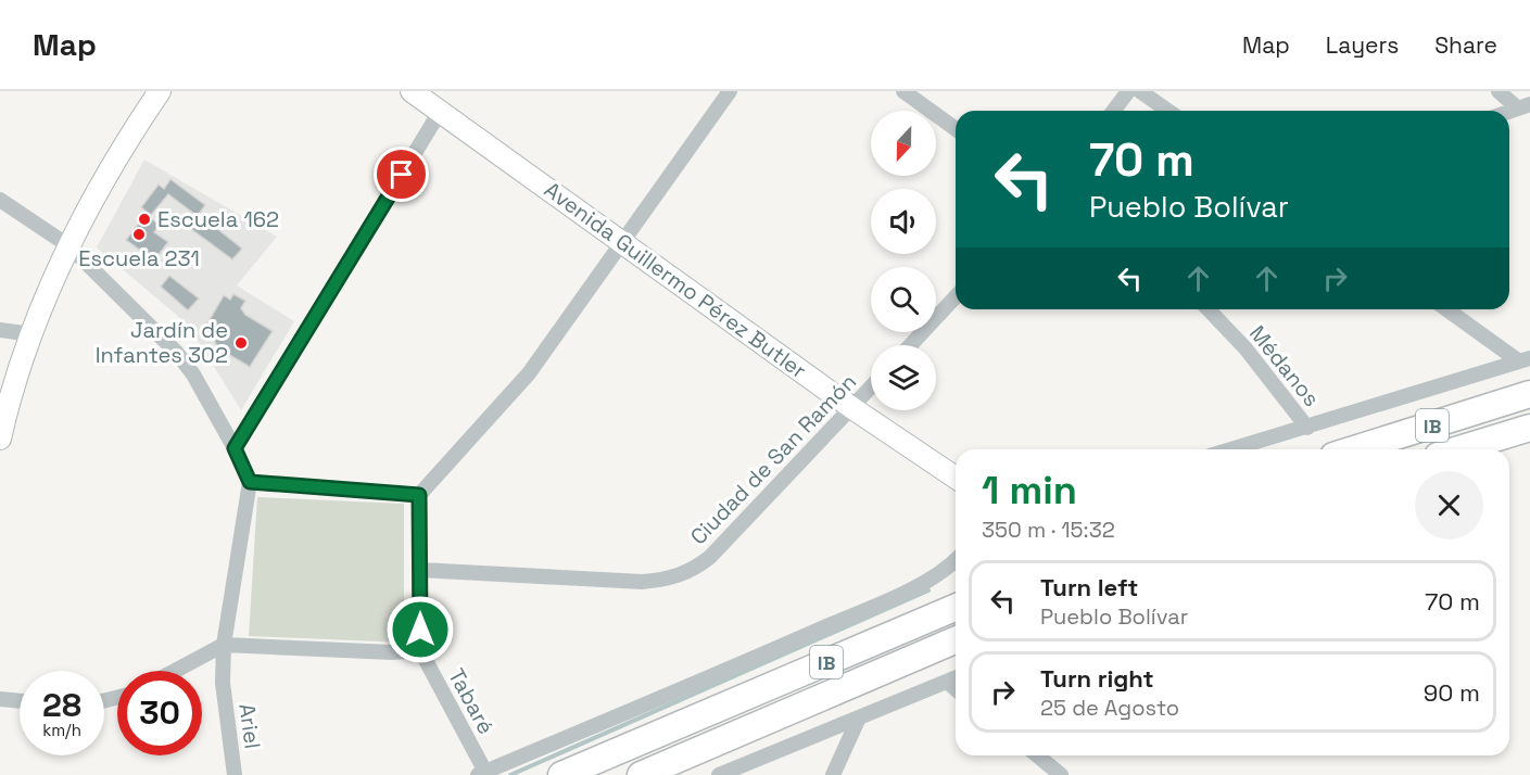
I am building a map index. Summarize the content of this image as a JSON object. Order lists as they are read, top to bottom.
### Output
{
  "streets": {
    "highway": ["IB"],
    "street": [
      "Avenida Guillermo Pérez Butler",
      "Médanos",
      "Ciudad de San Ramón",
      "Tabaré",
      "Ariel"
    ]
  },
  "crossings": [
    ["Avenida Guillermo Pérez Butler", "Ciudad de San Ramón"],
    ["Ciudad de San Ramón", "Tabaré"]
  ],
  "places": ["Escuela 162", "Escuela 231", "Jardín de Infantes 302"],
  "north": "bottom",
  "page": {
    "header": "Map",
    "nav": ["Map", "Layers", "Share"],
    "turn": ["70 m", "Pueblo Bolívar"],
    "heading": ["1 min", "350 m · 15:32"],
    "list": [
      {
        "name": "Turn left",
        "note": "Pueblo Bolívar",
        "value": "70 m"
      },
      {
        "name": "Turn right",
        "note": "25 de Agosto",
        "value": "90 m"
      }
    ],
    "speed": "28 km/h",
    "limit": "30"
  }
}
